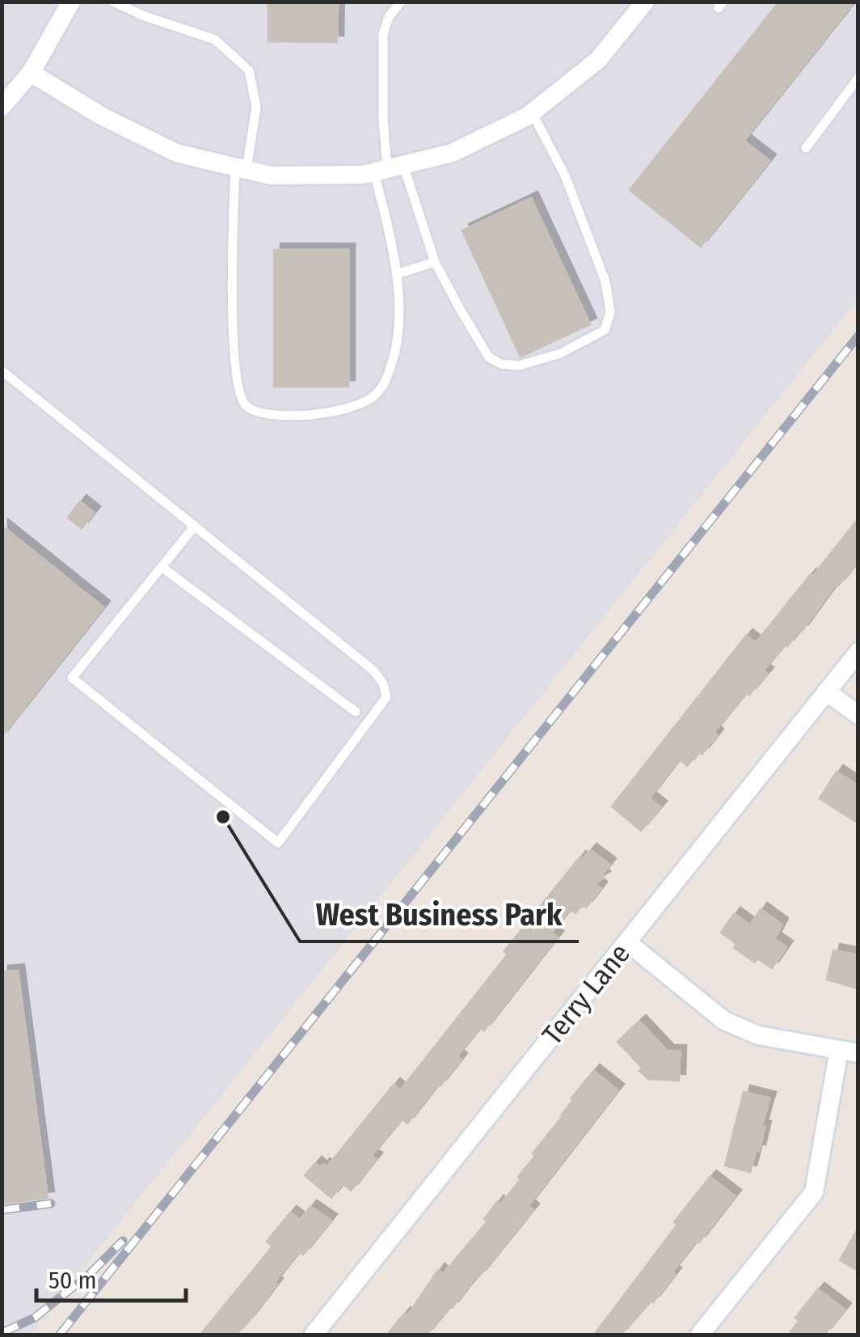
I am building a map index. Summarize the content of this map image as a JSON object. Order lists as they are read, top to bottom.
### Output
{
  "streets": {
    "street": ["Terry Lane"]
  },
  "places": ["West Business Park"],
  "scale_bar": "50 m"
}
